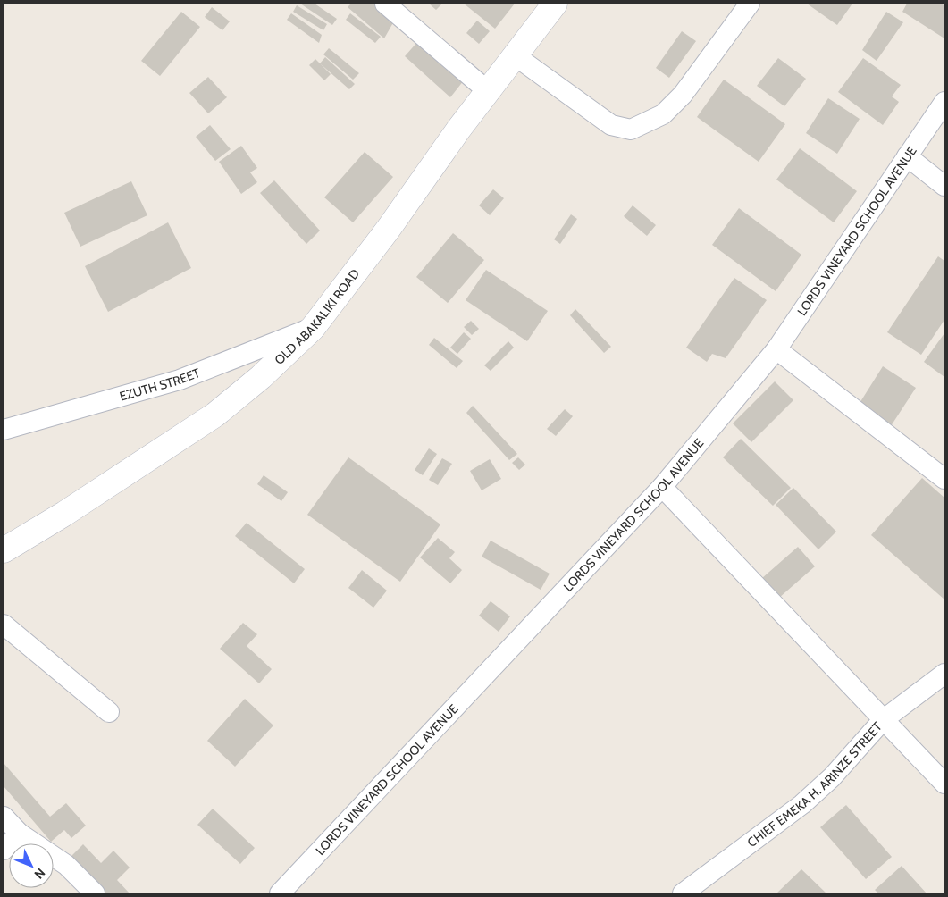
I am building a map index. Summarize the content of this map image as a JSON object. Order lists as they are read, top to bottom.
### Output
{
  "streets": {
    "main road": ["OLD ABAKALIKI ROAD"],
    "street": ["LORDS VINEYARD SCHOOL AVENUE", "EZUTH STREET", "CHIEF EMEKA H. ARINZE STREET"]
  },
  "crossings": [
    ["OLD ABAKALIKI ROAD", "EZUTH STREET"]
  ],
  "north": "bottom right"
}
